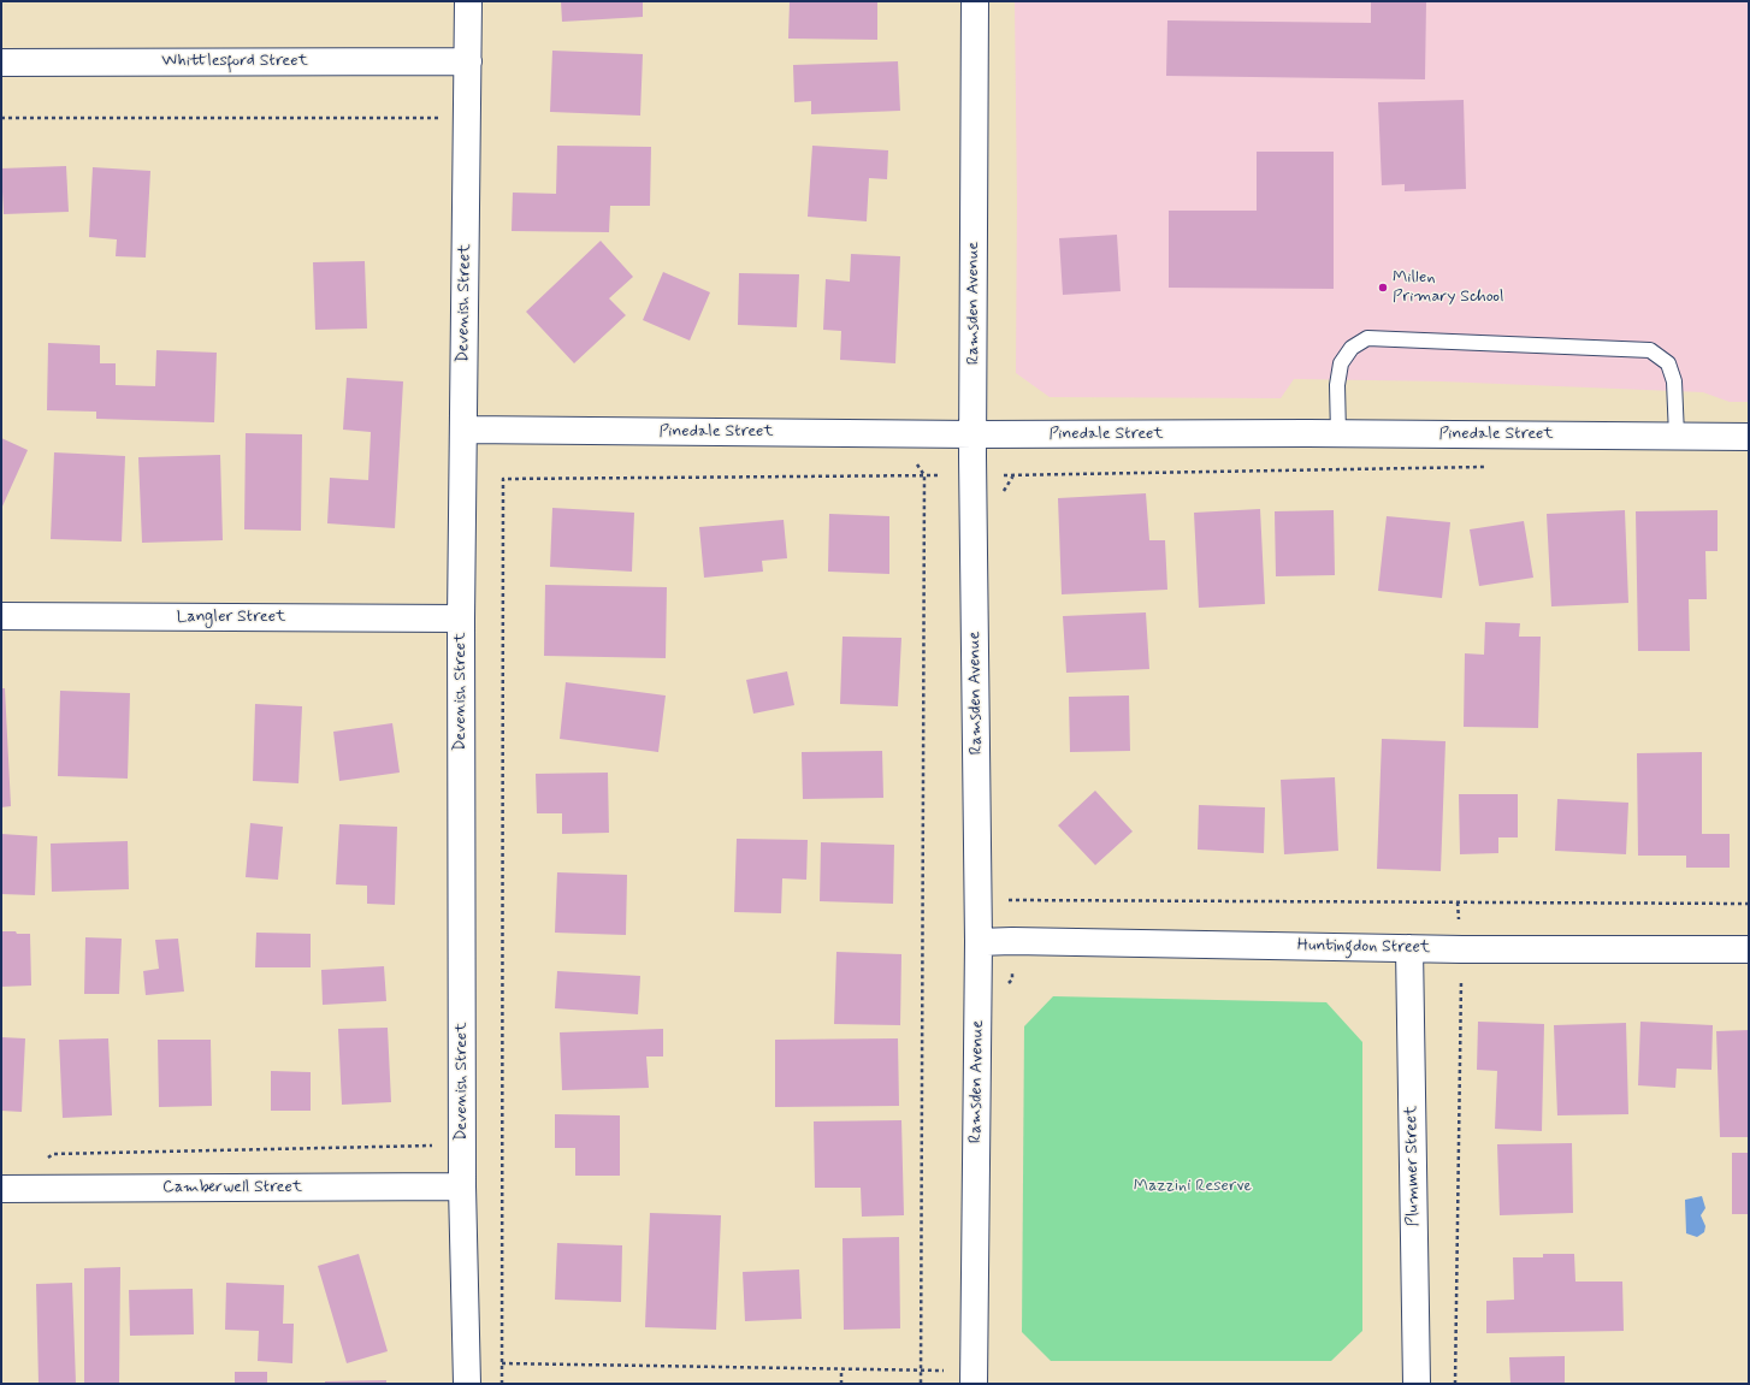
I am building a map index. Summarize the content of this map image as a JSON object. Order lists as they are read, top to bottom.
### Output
{
  "streets": {
    "street": [
      "Whittlesford Street",
      "Devenish Street",
      "Ramsden Avenue",
      "Pinedale Street",
      "Langler Street",
      "Huntingdon Street",
      "Plummer Street",
      "Camberwell Street"
    ]
  },
  "crossings": [
    ["Whittlesford Street", "Devenish Street"],
    ["Devenish Street", "Pinedale Street"],
    ["Devenish Street", "Langler Street"],
    ["Devenish Street", "Camberwell Street"],
    ["Ramsden Avenue", "Pinedale Street"],
    ["Ramsden Avenue", "Huntingdon Street"],
    ["Huntingdon Street", "Plummer Street"]
  ],
  "parks": ["Mazzini Reserve"],
  "places": ["Millen Primary School"]
}
